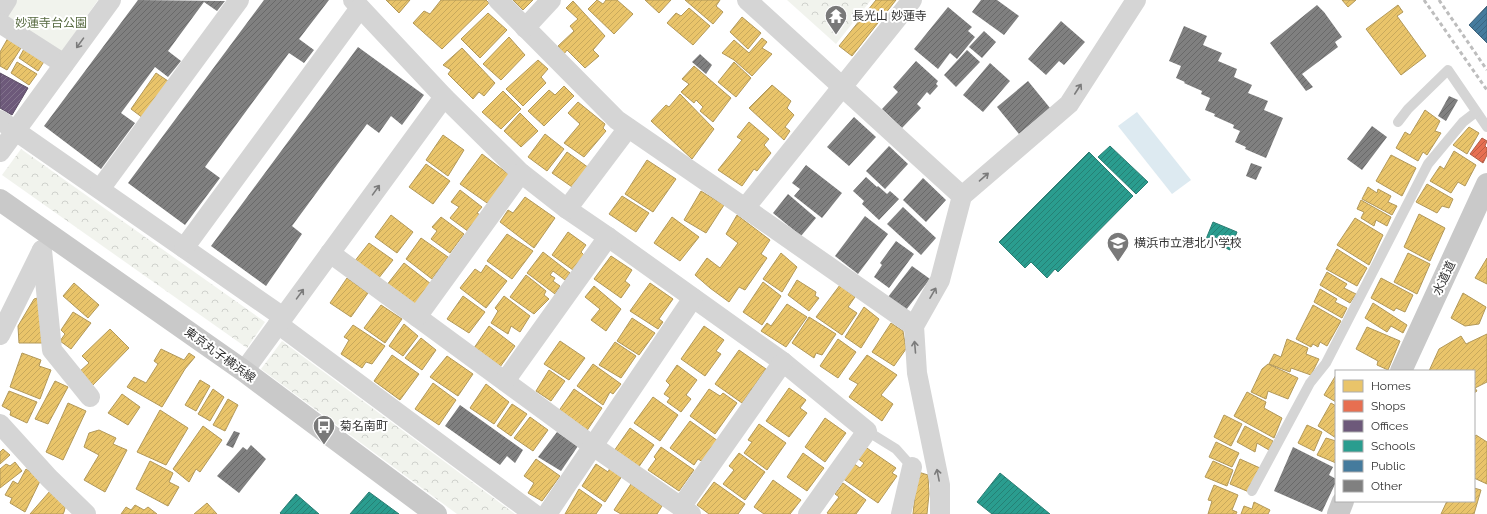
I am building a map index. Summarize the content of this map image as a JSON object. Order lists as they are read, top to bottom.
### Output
{
  "streets": {
    "main road": ["水道道", "東京丸子横浜線"]
  },
  "parks": ["妙蓮寺台公園"],
  "places": {
    "temple": ["長光山 妙蓮寺"],
    "school or university": ["横浜市立港北小学校"],
    "bus stop": ["菊名南町"]
  },
  "legend": [
    "Homes",
    "Shops",
    "Offices",
    "Schools",
    "Public",
    "Other"
  ]
}
